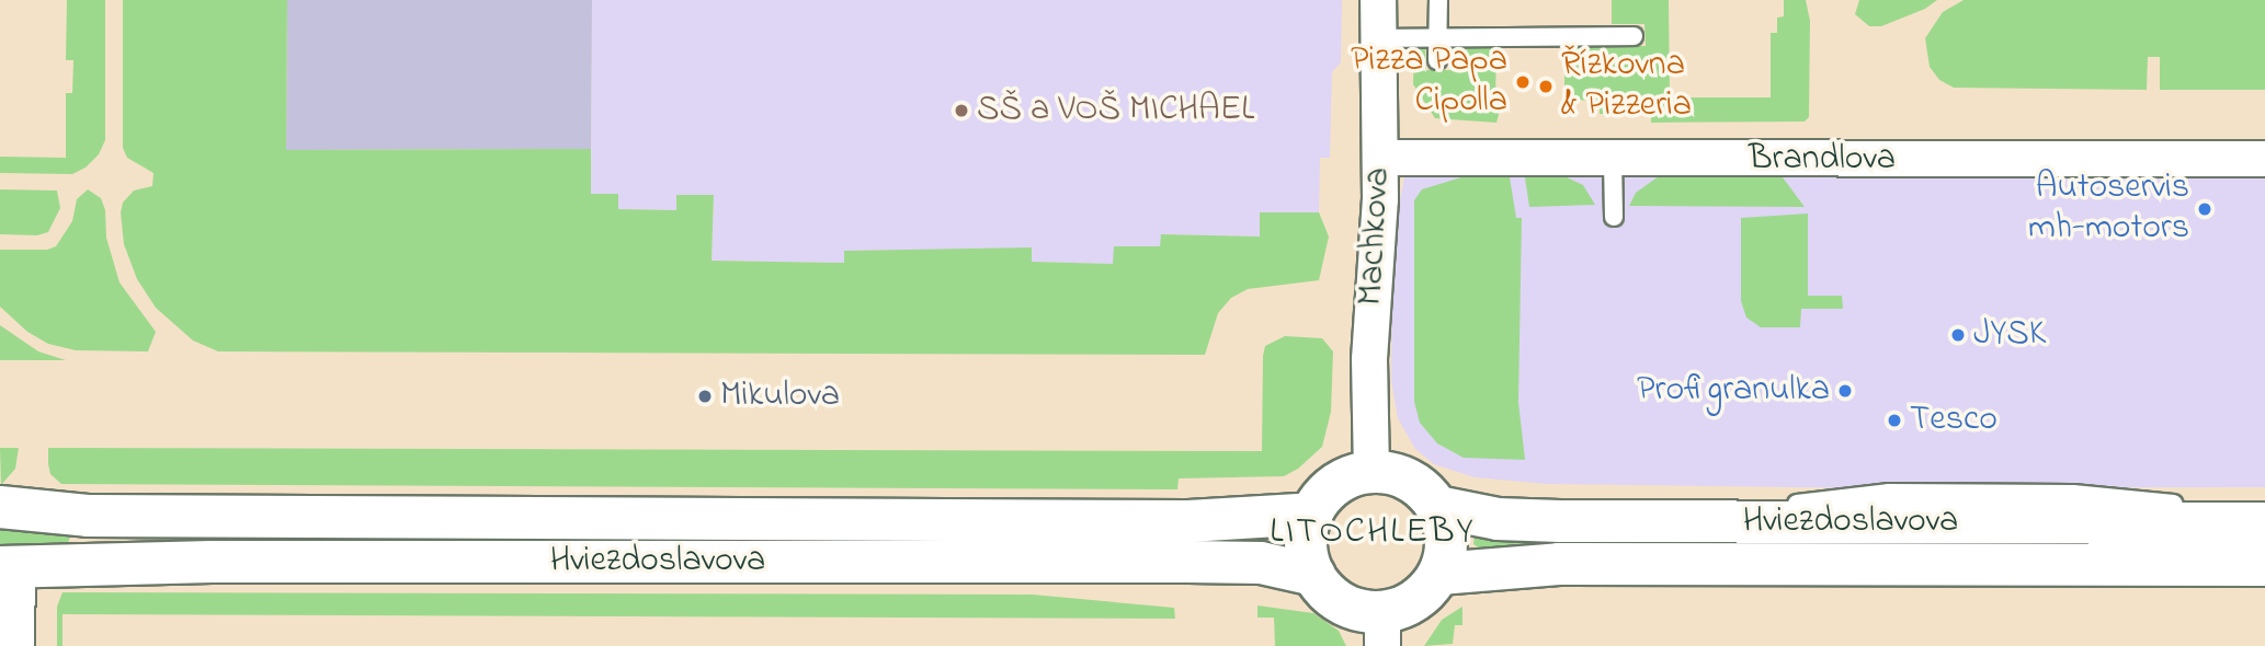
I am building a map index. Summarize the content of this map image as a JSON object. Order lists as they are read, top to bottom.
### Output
{
  "streets": {
    "street": ["Brandlova", "Machkova", "Hviezdoslavova"]
  },
  "crossings": [
    ["Brandlova", "Machkova"],
    ["Machkova", "Hviezdoslavova"]
  ],
  "districts": ["LITOCHLEBY"],
  "places": [
    "Pizza Papa Cipolla",
    "Řízkovna & Pizzeria",
    "SŠ a VOŠ MICHAEL",
    "Autoservis mh-motors",
    "JYSK",
    "Profigranulka",
    "Mikulova",
    "Tesco"
  ]
}
